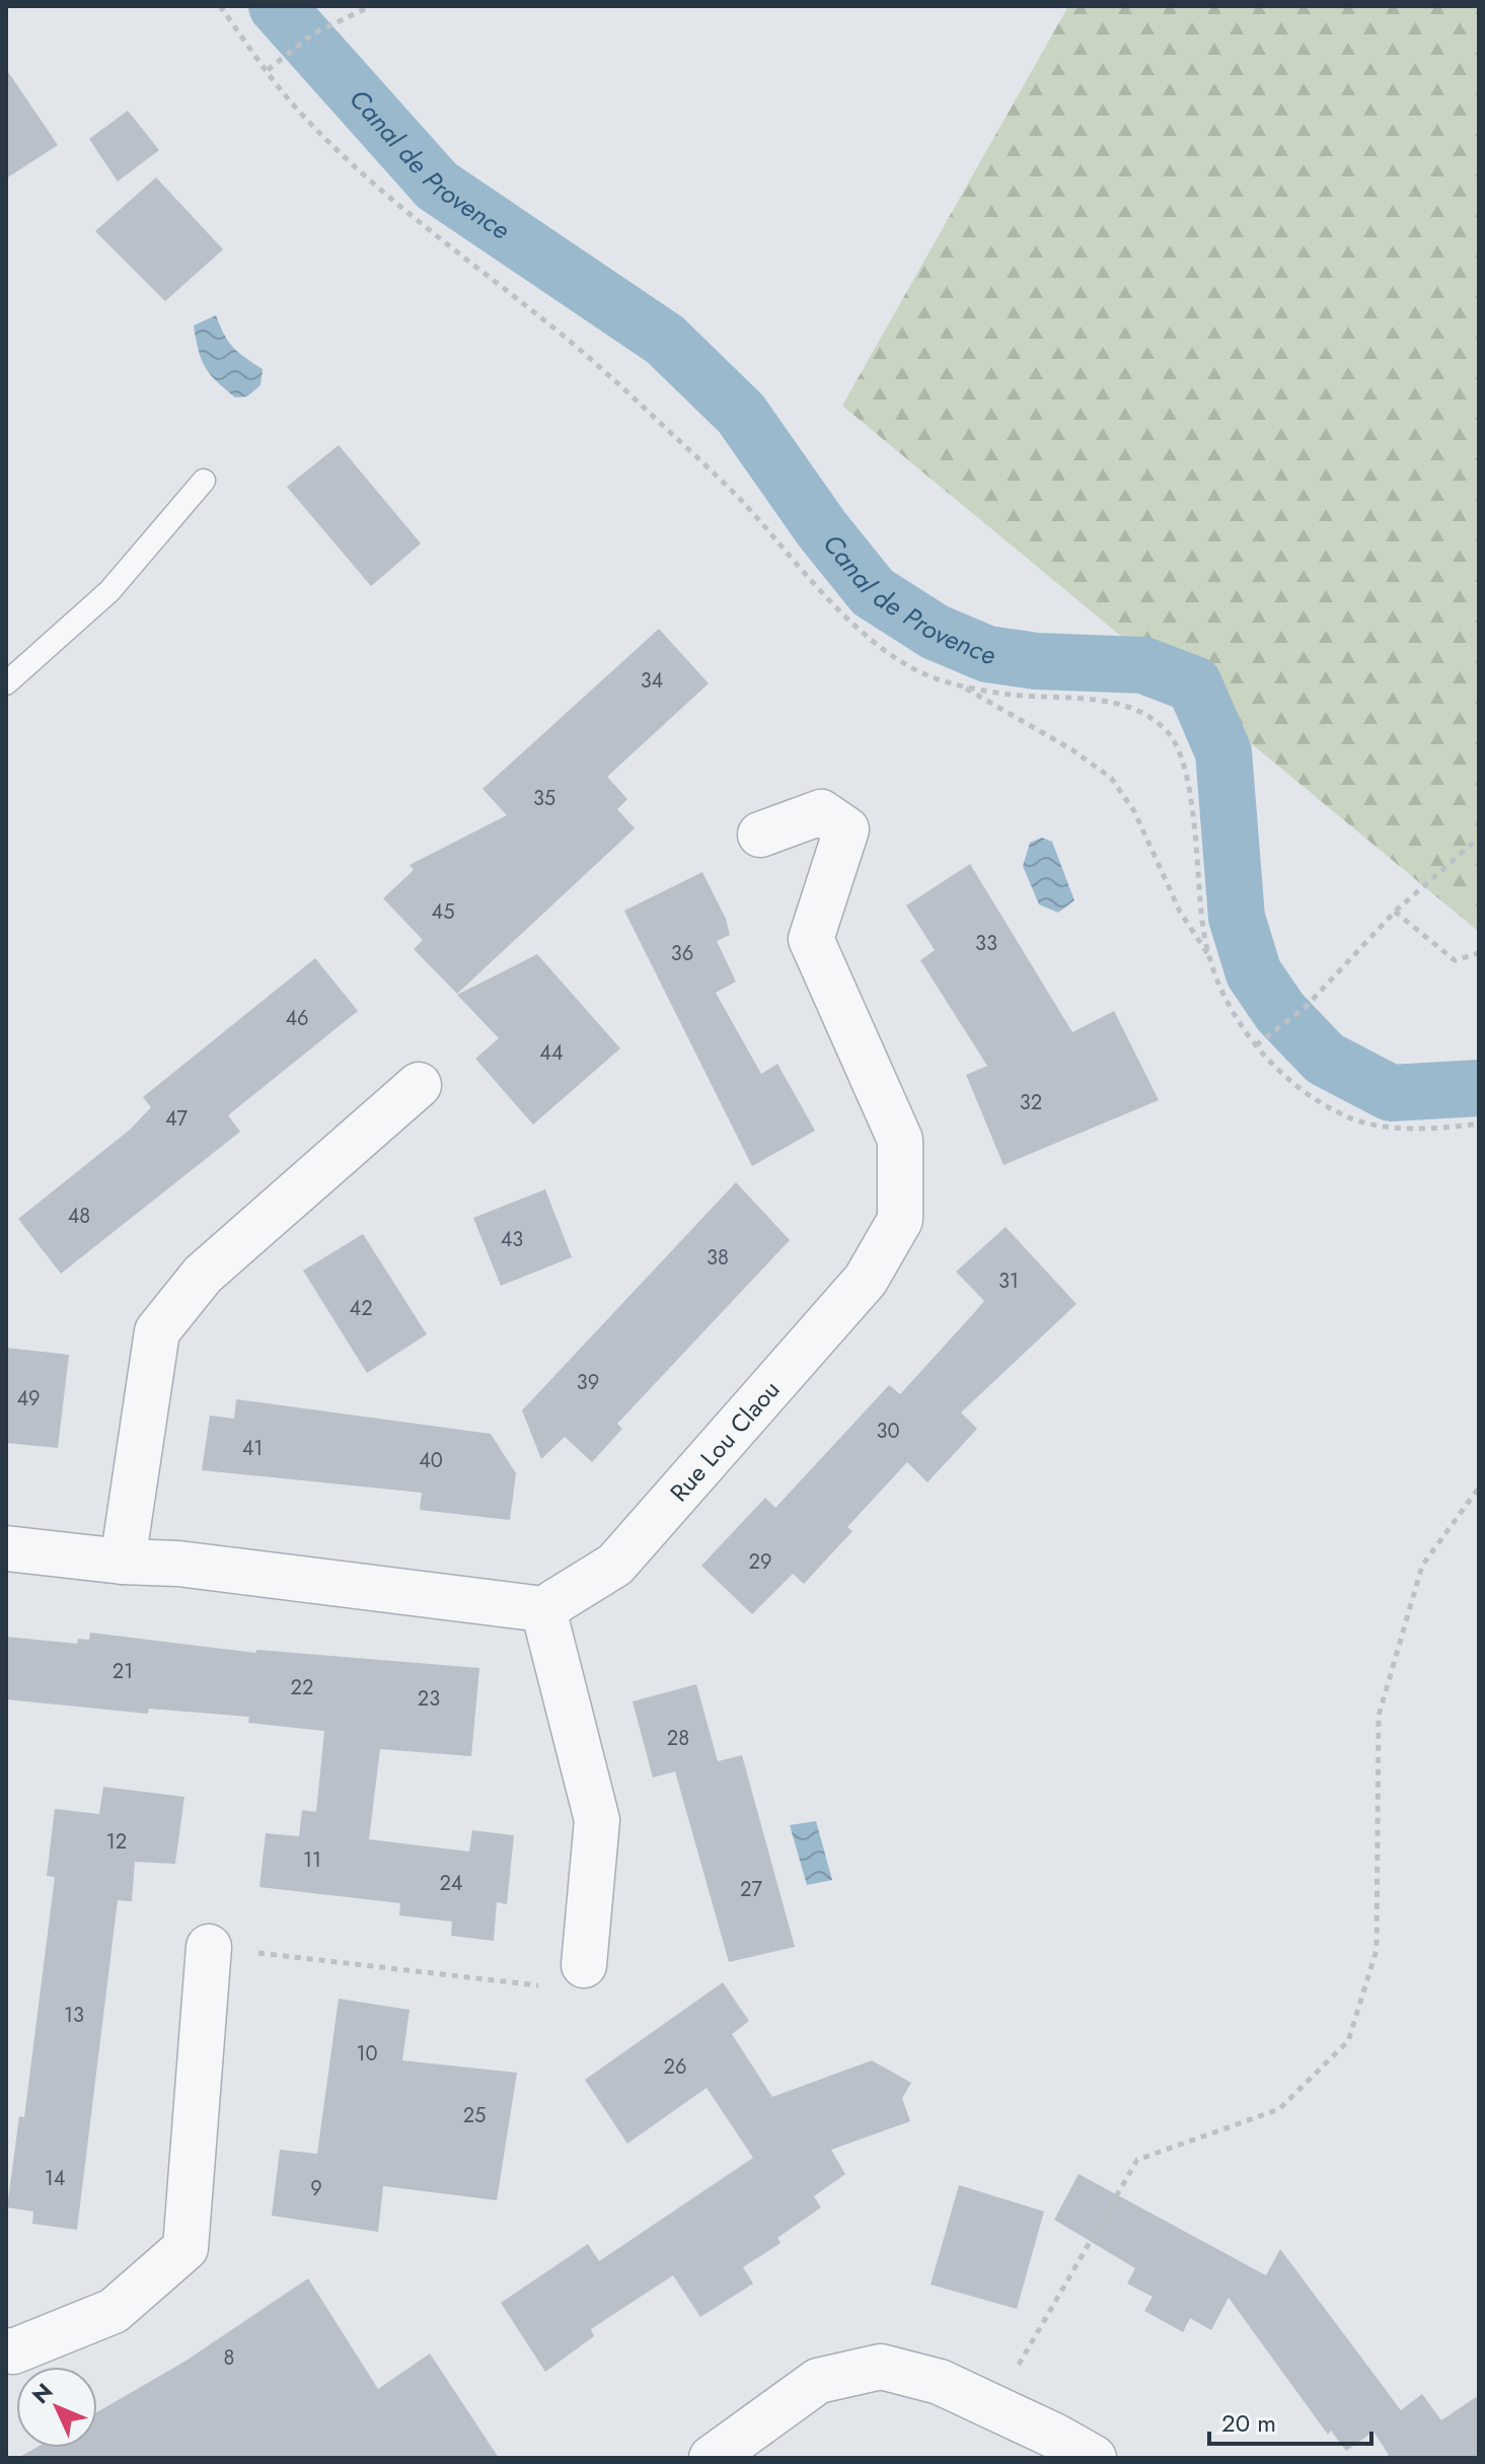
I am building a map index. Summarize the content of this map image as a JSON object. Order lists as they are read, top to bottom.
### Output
{
  "streets": {
    "street": ["Rue Lou Claou"]
  },
  "water": ["Canal de Provence"],
  "house_numbers": [
    "34",
    "35",
    "45",
    "33",
    "36",
    "46",
    "44",
    "32",
    "47",
    "48",
    "43",
    "38",
    "31",
    "42",
    "39",
    "49",
    "30",
    "41",
    "40",
    "29",
    "21",
    "22",
    "23",
    "28",
    "12",
    "11",
    "24",
    "27",
    "13",
    "10",
    "26",
    "25",
    "14",
    "9",
    "8"
  ],
  "scale_bar": "20 m",
  "north": "top left"
}
